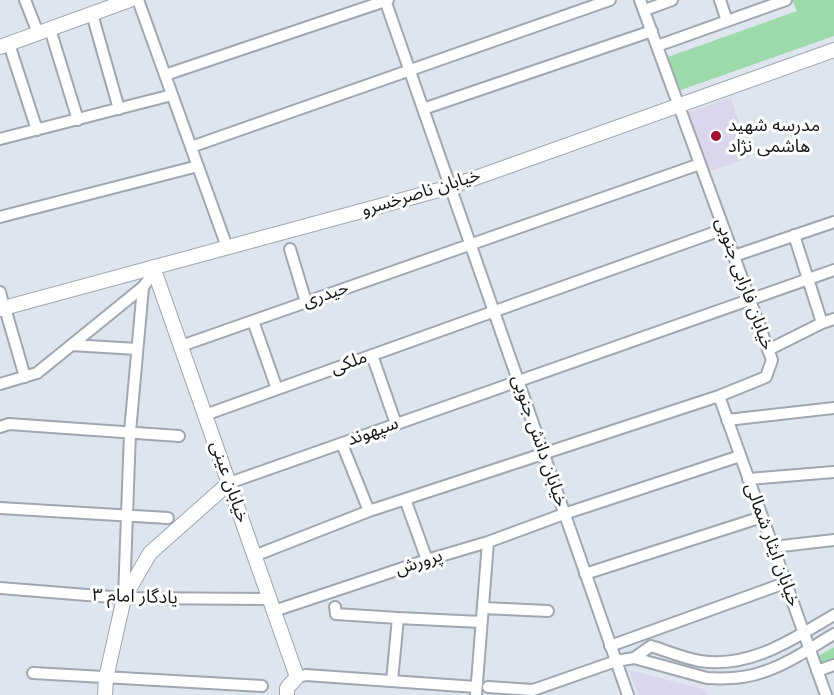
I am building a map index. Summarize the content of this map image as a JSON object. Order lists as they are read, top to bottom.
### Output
{
  "streets": {
    "street": [
      "خیابان ناصرخسرو",
      "خیابان فارابی جنوبی",
      "حیدری",
      "ملکی",
      "سپهوند",
      "خیابان دانش جنوبی",
      "خیابان عینی",
      "خیابان ایثار شمالی",
      "پرورش",
      "یادگار امام ۳"
    ]
  },
  "crossings": [
    ["خیابان ناصرخسرو", "خیابان فارابی جنوبی"],
    ["خیابان ناصرخسرو", "خیابان دانش جنوبی"],
    ["خیابان ناصرخسرو", "خیابان عینی"],
    ["خیابان فارابی جنوبی", "حیدری"],
    ["خیابان فارابی جنوبی", "ملکی"],
    ["خیابان فارابی جنوبی", "سپهوند"],
    ["خیابان فارابی جنوبی", "خیابان دانش جنوبی"],
    ["خیابان فارابی جنوبی", "خیابان ایثار شمالی"],
    ["حیدری", "خیابان دانش جنوبی"],
    ["حیدری", "خیابان عینی"],
    ["ملکی", "خیابان دانش جنوبی"],
    ["ملکی", "خیابان عینی"],
    ["سپهوند", "خیابان دانش جنوبی"],
    ["سپهوند", "خیابان عینی"],
    ["خیابان دانش جنوبی", "پرورش"],
    ["خیابان عینی", "پرورش"],
    ["خیابان عینی", "یادگار امام ۳"],
    ["خیابان ایثار شمالی", "پرورش"],
    ["پرورش", "یادگار امام ۳"]
  ],
  "places": ["مدرسه شهید ه‍اشمی نژاد"]
}
